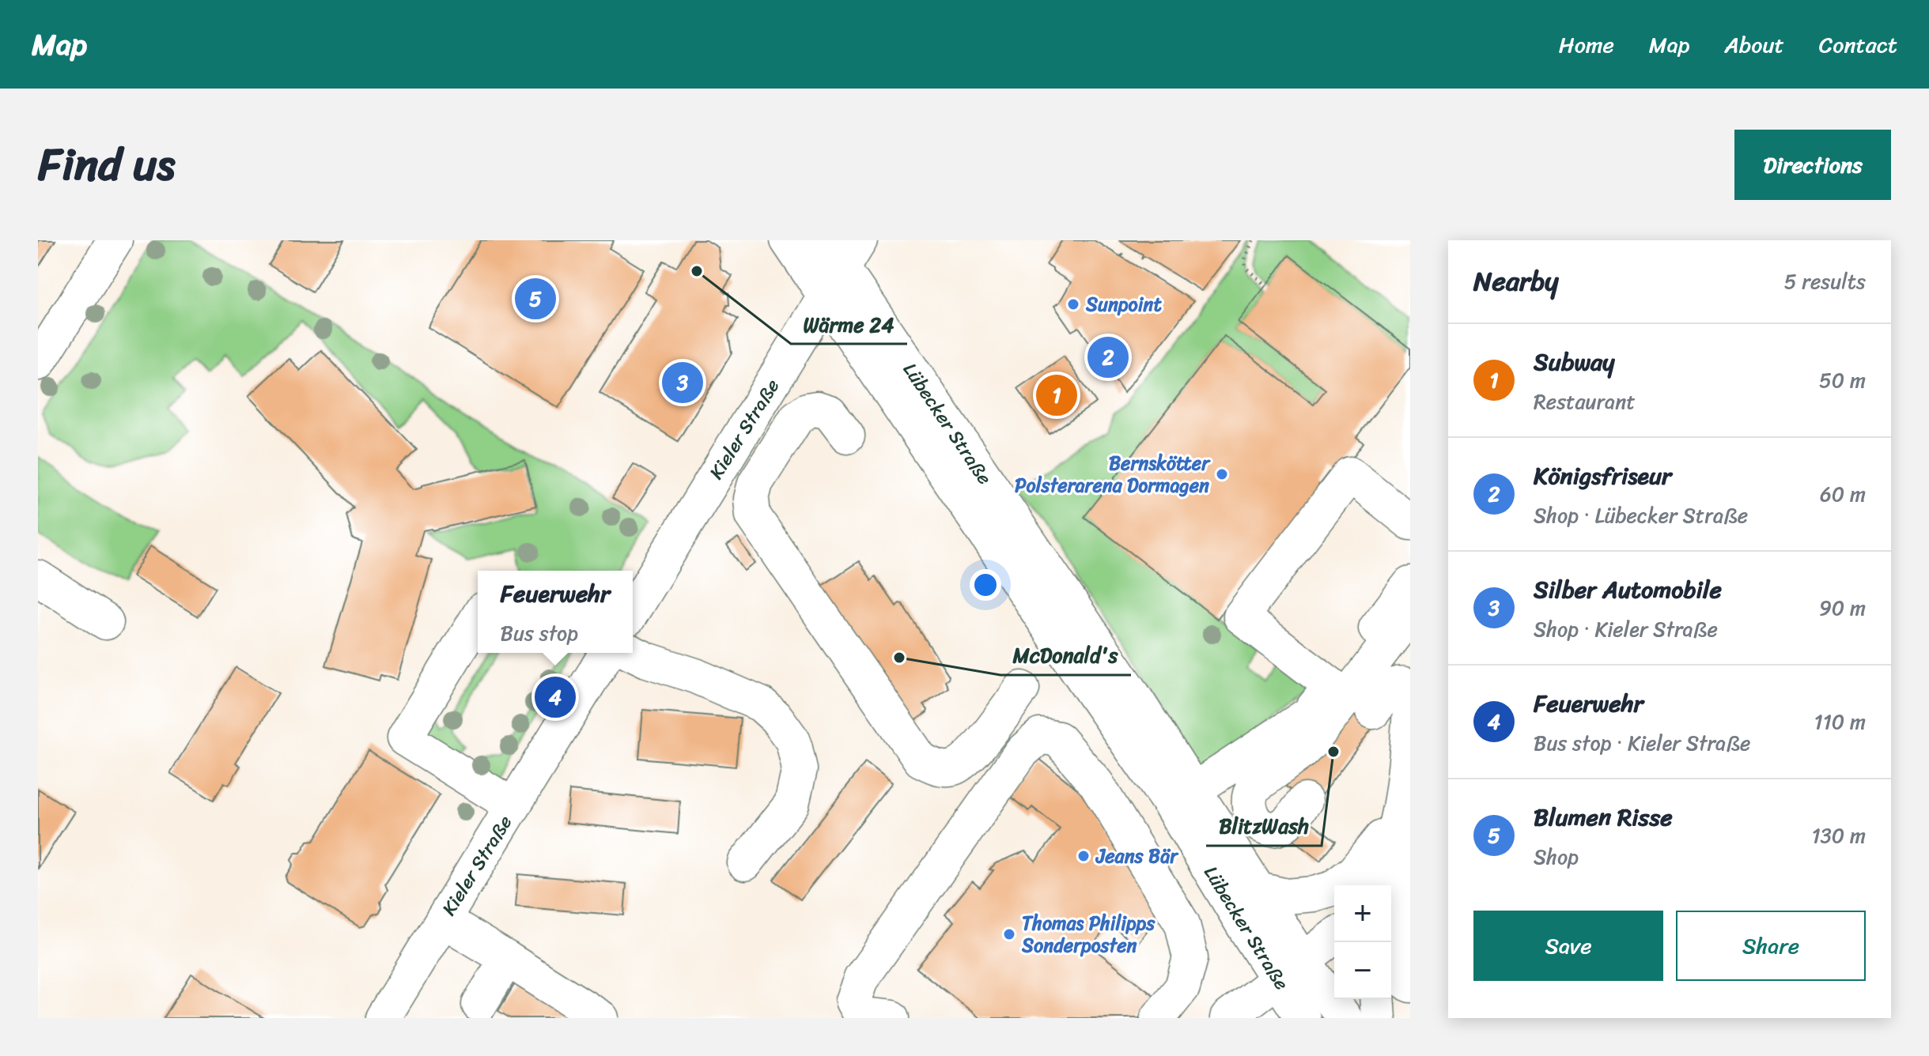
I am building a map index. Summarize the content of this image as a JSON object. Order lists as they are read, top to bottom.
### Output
{
  "streets": {
    "street": ["Lübecker Straße", "Kieler Straße"]
  },
  "crossings": [
    ["Lübecker Straße", "Kieler Straße"]
  ],
  "places": [
    "Wärme 24",
    "Sunpoint",
    "Bernskötter Polsterarena Dormagen",
    "McDonald's",
    "BlitzWash",
    "Jeans Bär",
    "Thomas Philipps Sonderposten"
  ],
  "page": {
    "header": "Map",
    "nav": [
      "Home",
      "Map",
      "About",
      "Contact"
    ],
    "title": "Find us",
    "buttons": [
      "Directions",
      ["Save", "Share"]
    ],
    "heading": ["Nearby", "5 results"],
    "pins": [
      "5",
      "2",
      "3",
      "1",
      "4"
    ],
    "list": [
      {
        "mark": "1",
        "name": "Subway",
        "note": "Restaurant",
        "value": "50 m"
      },
      {
        "mark": "2",
        "name": "Königsfriseur",
        "note": "Shop · Lübecker Straße",
        "value": "60 m"
      },
      {
        "mark": "3",
        "name": "Silber Automobile",
        "note": "Shop · Kieler Straße",
        "value": "90 m"
      },
      {
        "mark": "4",
        "name": "Feuerwehr",
        "note": "Bus stop · Kieler Straße",
        "value": "110 m"
      },
      {
        "mark": "5",
        "name": "Blumen Risse",
        "note": "Shop",
        "value": "130 m"
      }
    ],
    "popup": ["Feuerwehr", "Bus stop"],
    "map_buttons": ["+", "−"]
  }
}
